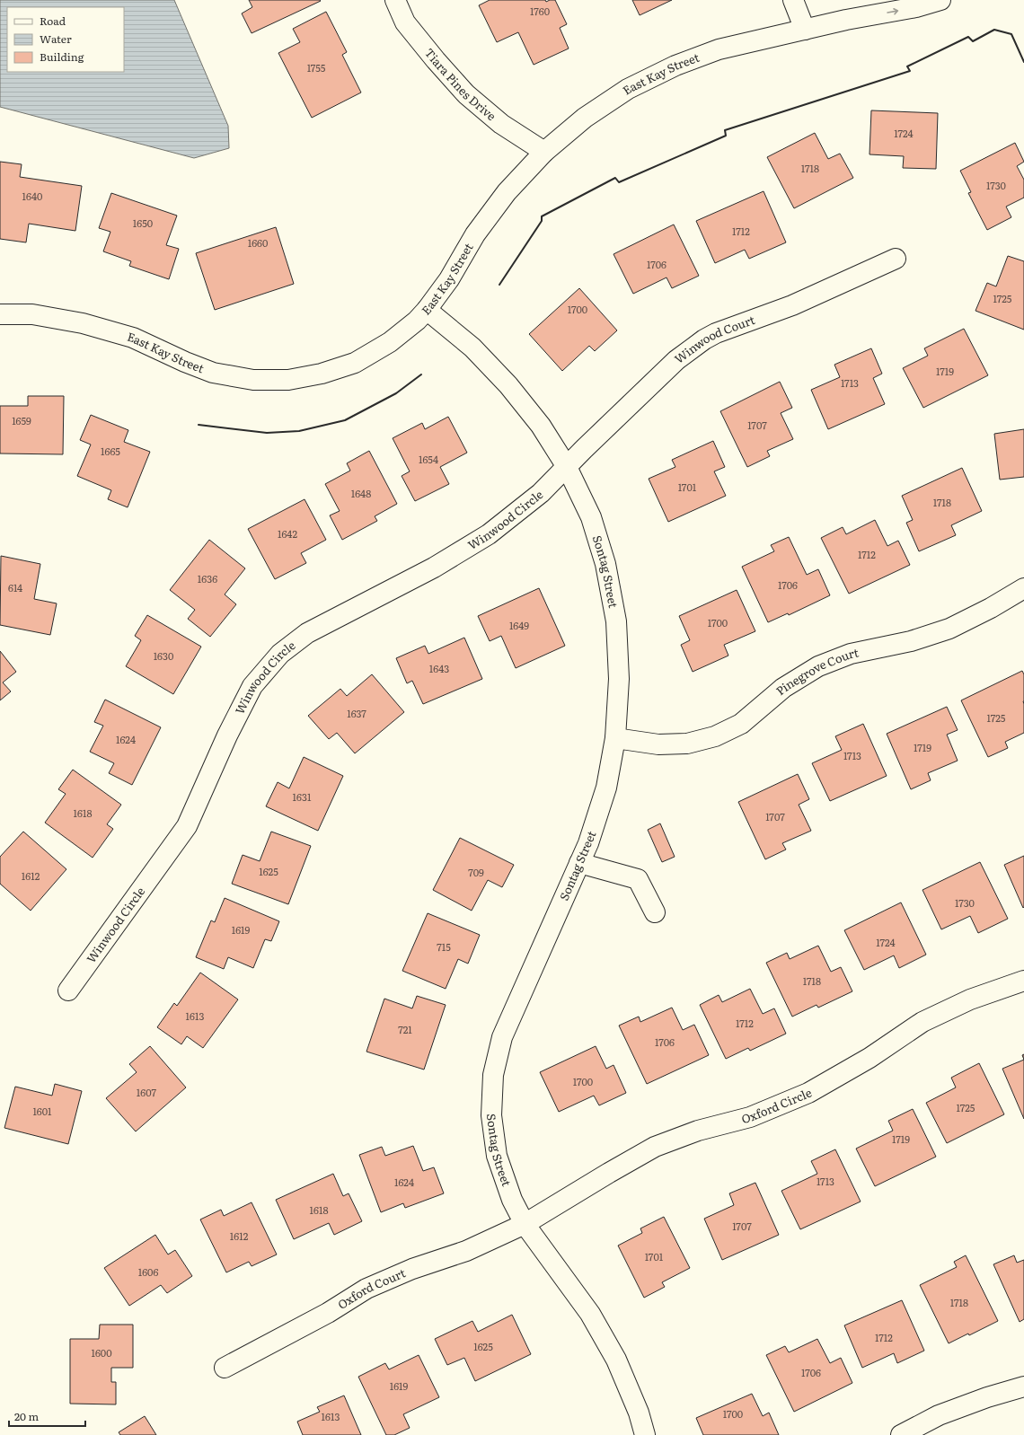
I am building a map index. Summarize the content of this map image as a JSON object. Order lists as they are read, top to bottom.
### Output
{
  "streets": {
    "street": [
      "East Kay Street",
      "Tiara Pines Drive",
      "Winwood Court",
      "Winwood Circle",
      "Sontag Street",
      "Pinegrove Court",
      "Oxford Circle",
      "Oxford Court"
    ]
  },
  "crossings": [
    ["East Kay Street", "Tiara Pines Drive"],
    ["East Kay Street", "Sontag Street"],
    ["Winwood Court", "Winwood Circle"],
    ["Winwood Court", "Sontag Street"],
    ["Winwood Circle", "Sontag Street"],
    ["Sontag Street", "Pinegrove Court"],
    ["Sontag Street", "Oxford Circle"],
    ["Sontag Street", "Oxford Court"],
    ["Oxford Circle", "Oxford Court"]
  ],
  "house_numbers": [
    "1760",
    "1755",
    "1724",
    "1718",
    "1730",
    "1640",
    "1650",
    "1712",
    "1660",
    "1706",
    "1725",
    "1700",
    "1719",
    "1713",
    "1659",
    "1707",
    "1665",
    "1654",
    "1701",
    "1648",
    "1718",
    "1642",
    "1712",
    "1636",
    "1706",
    "614",
    "1700",
    "1649",
    "1630",
    "1643",
    "1637",
    "1725",
    "1624",
    "1719",
    "1713",
    "1631",
    "1618",
    "1707",
    "1625",
    "709",
    "1612",
    "1730",
    "1619",
    "1724",
    "715",
    "1718",
    "1613",
    "1712",
    "721",
    "1706",
    "1700",
    "1607",
    "1725",
    "1601",
    "1719",
    "1713",
    "1624",
    "1618",
    "1707",
    "1612",
    "1701",
    "1606",
    "1718",
    "1712",
    "1625",
    "1600",
    "1706",
    "1619",
    "1700",
    "1613"
  ],
  "legend": ["Road", "Water", "Building"],
  "scale_bar": "20 m"
}
